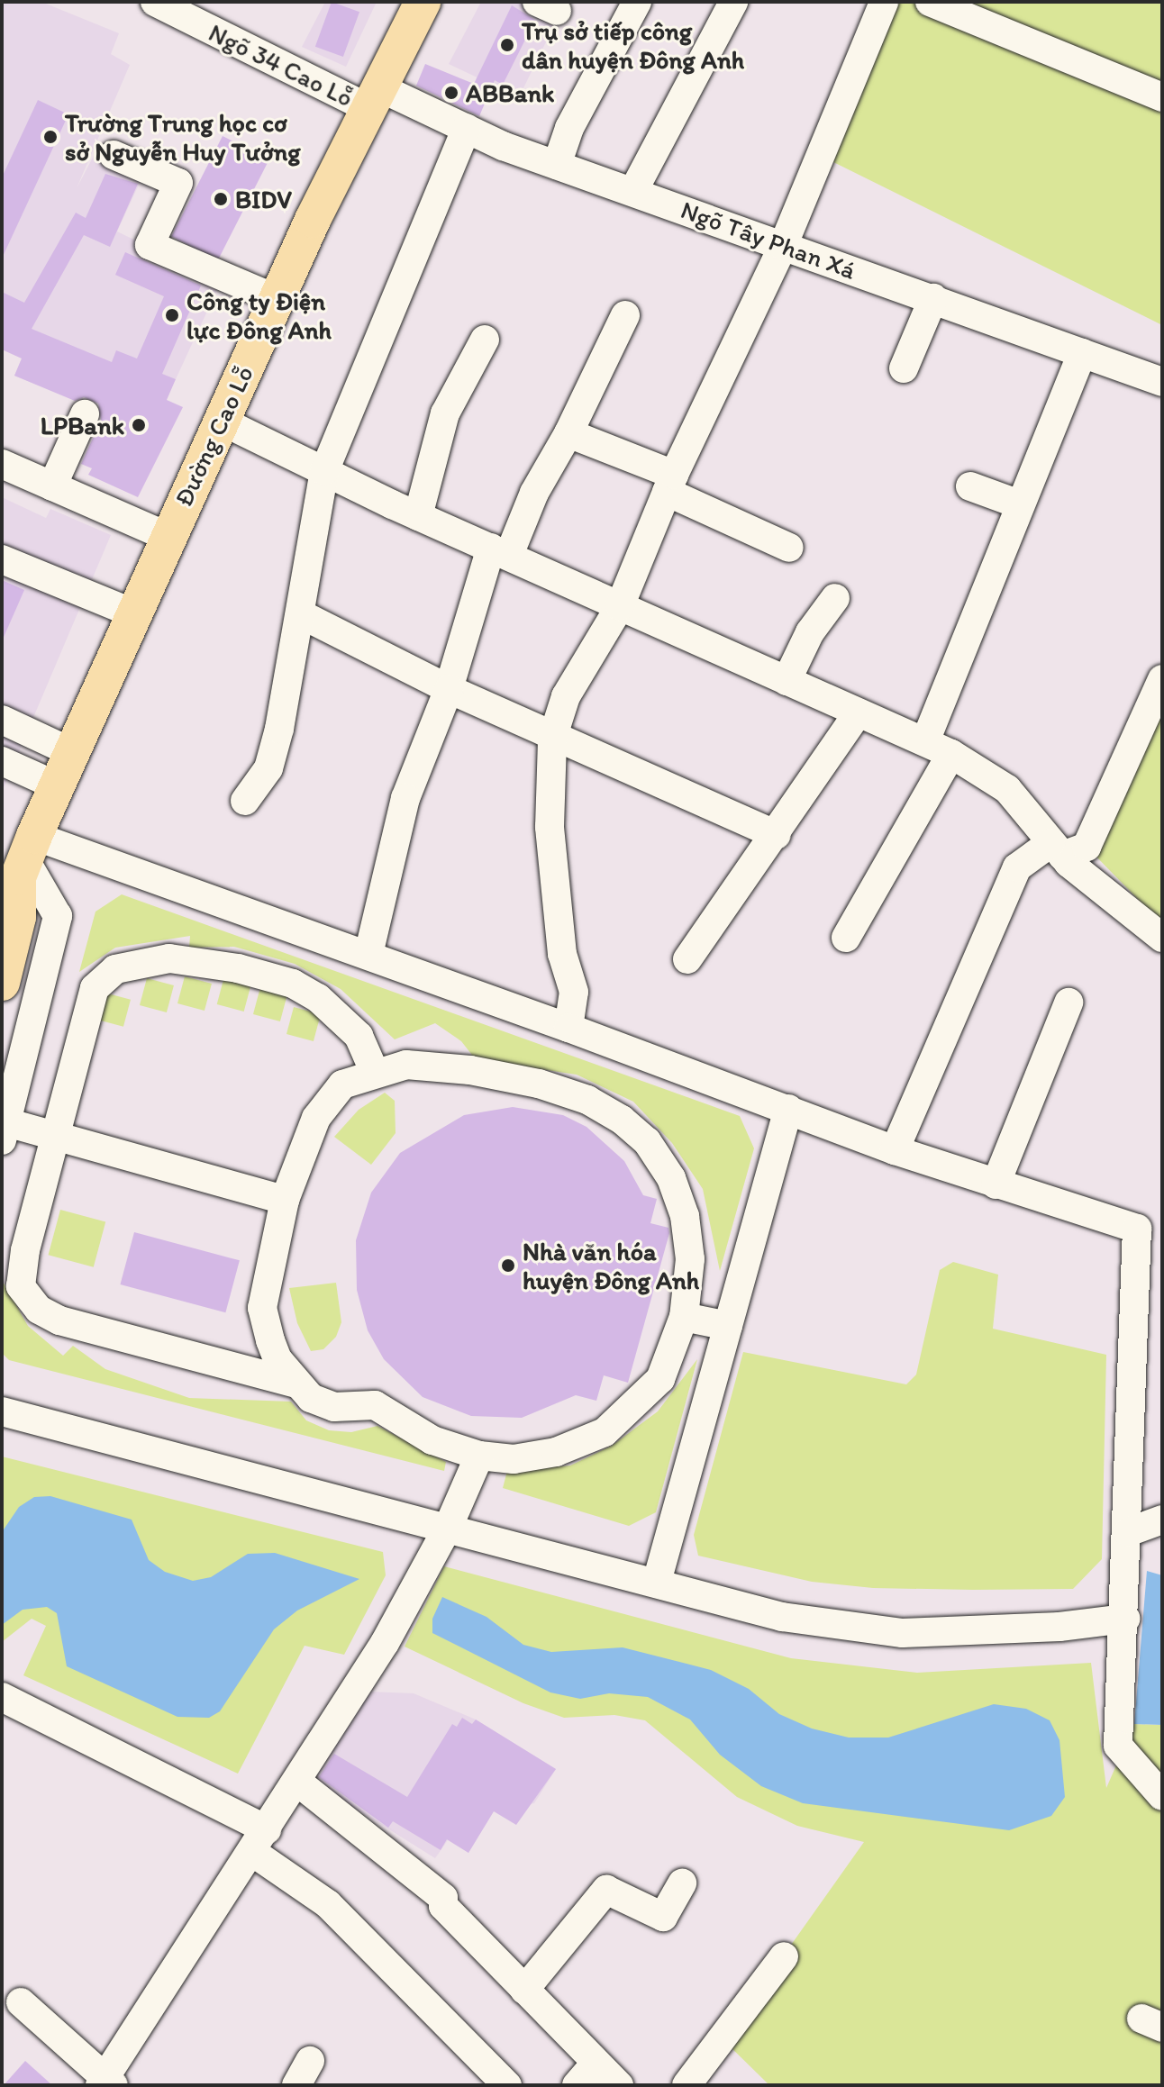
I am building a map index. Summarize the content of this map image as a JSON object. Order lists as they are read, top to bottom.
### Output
{
  "streets": {
    "main road": ["Đường Cao Lỗ"],
    "street": ["Ngõ 34 Cao Lỗ", "Ngõ Tây Phan Xá"]
  },
  "crossings": [
    ["Ngõ 34 Cao Lỗ", "Ngõ Tây Phan Xá"],
    ["Ngõ 34 Cao Lỗ", "Đường Cao Lỗ"],
    ["Ngõ Tây Phan Xá", "Đường Cao Lỗ"]
  ],
  "places": [
    "Trụ sở tiếp công dân huyện Đông Anh",
    "ABBank",
    "Trường Trung học cơ sở Nguyễn Huy Tưởng",
    "BIDV",
    "Công ty Điện lực Đông Anh",
    "LPBank",
    "Nhà văn hóa huyện Đông Anh"
  ]
}
